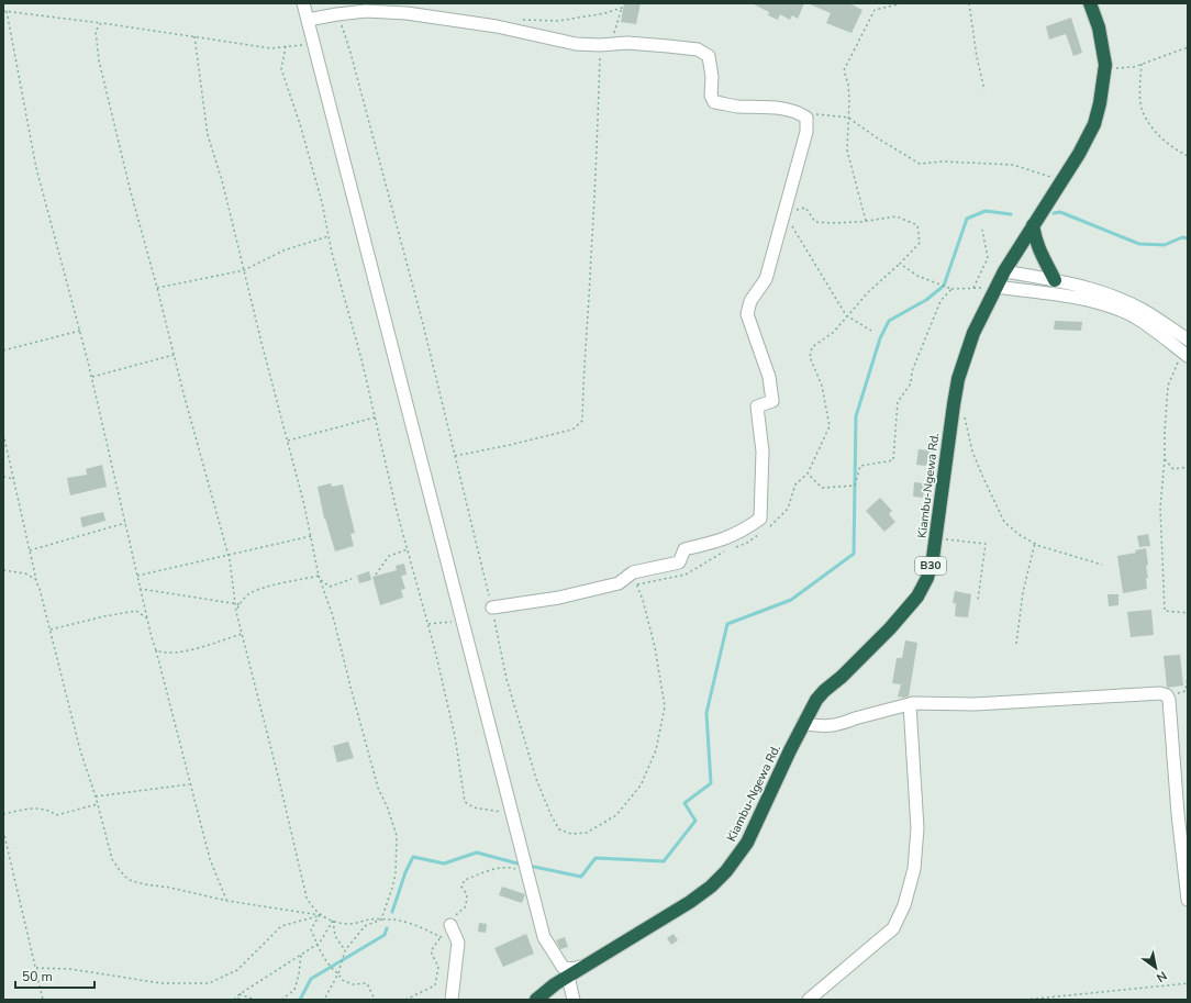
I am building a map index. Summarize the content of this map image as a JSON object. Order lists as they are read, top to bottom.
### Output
{
  "streets": {
    "highway": ["Kiambu-Ngewa Rd.", "B30"]
  },
  "scale_bar": "50 m",
  "north": "bottom right"
}
